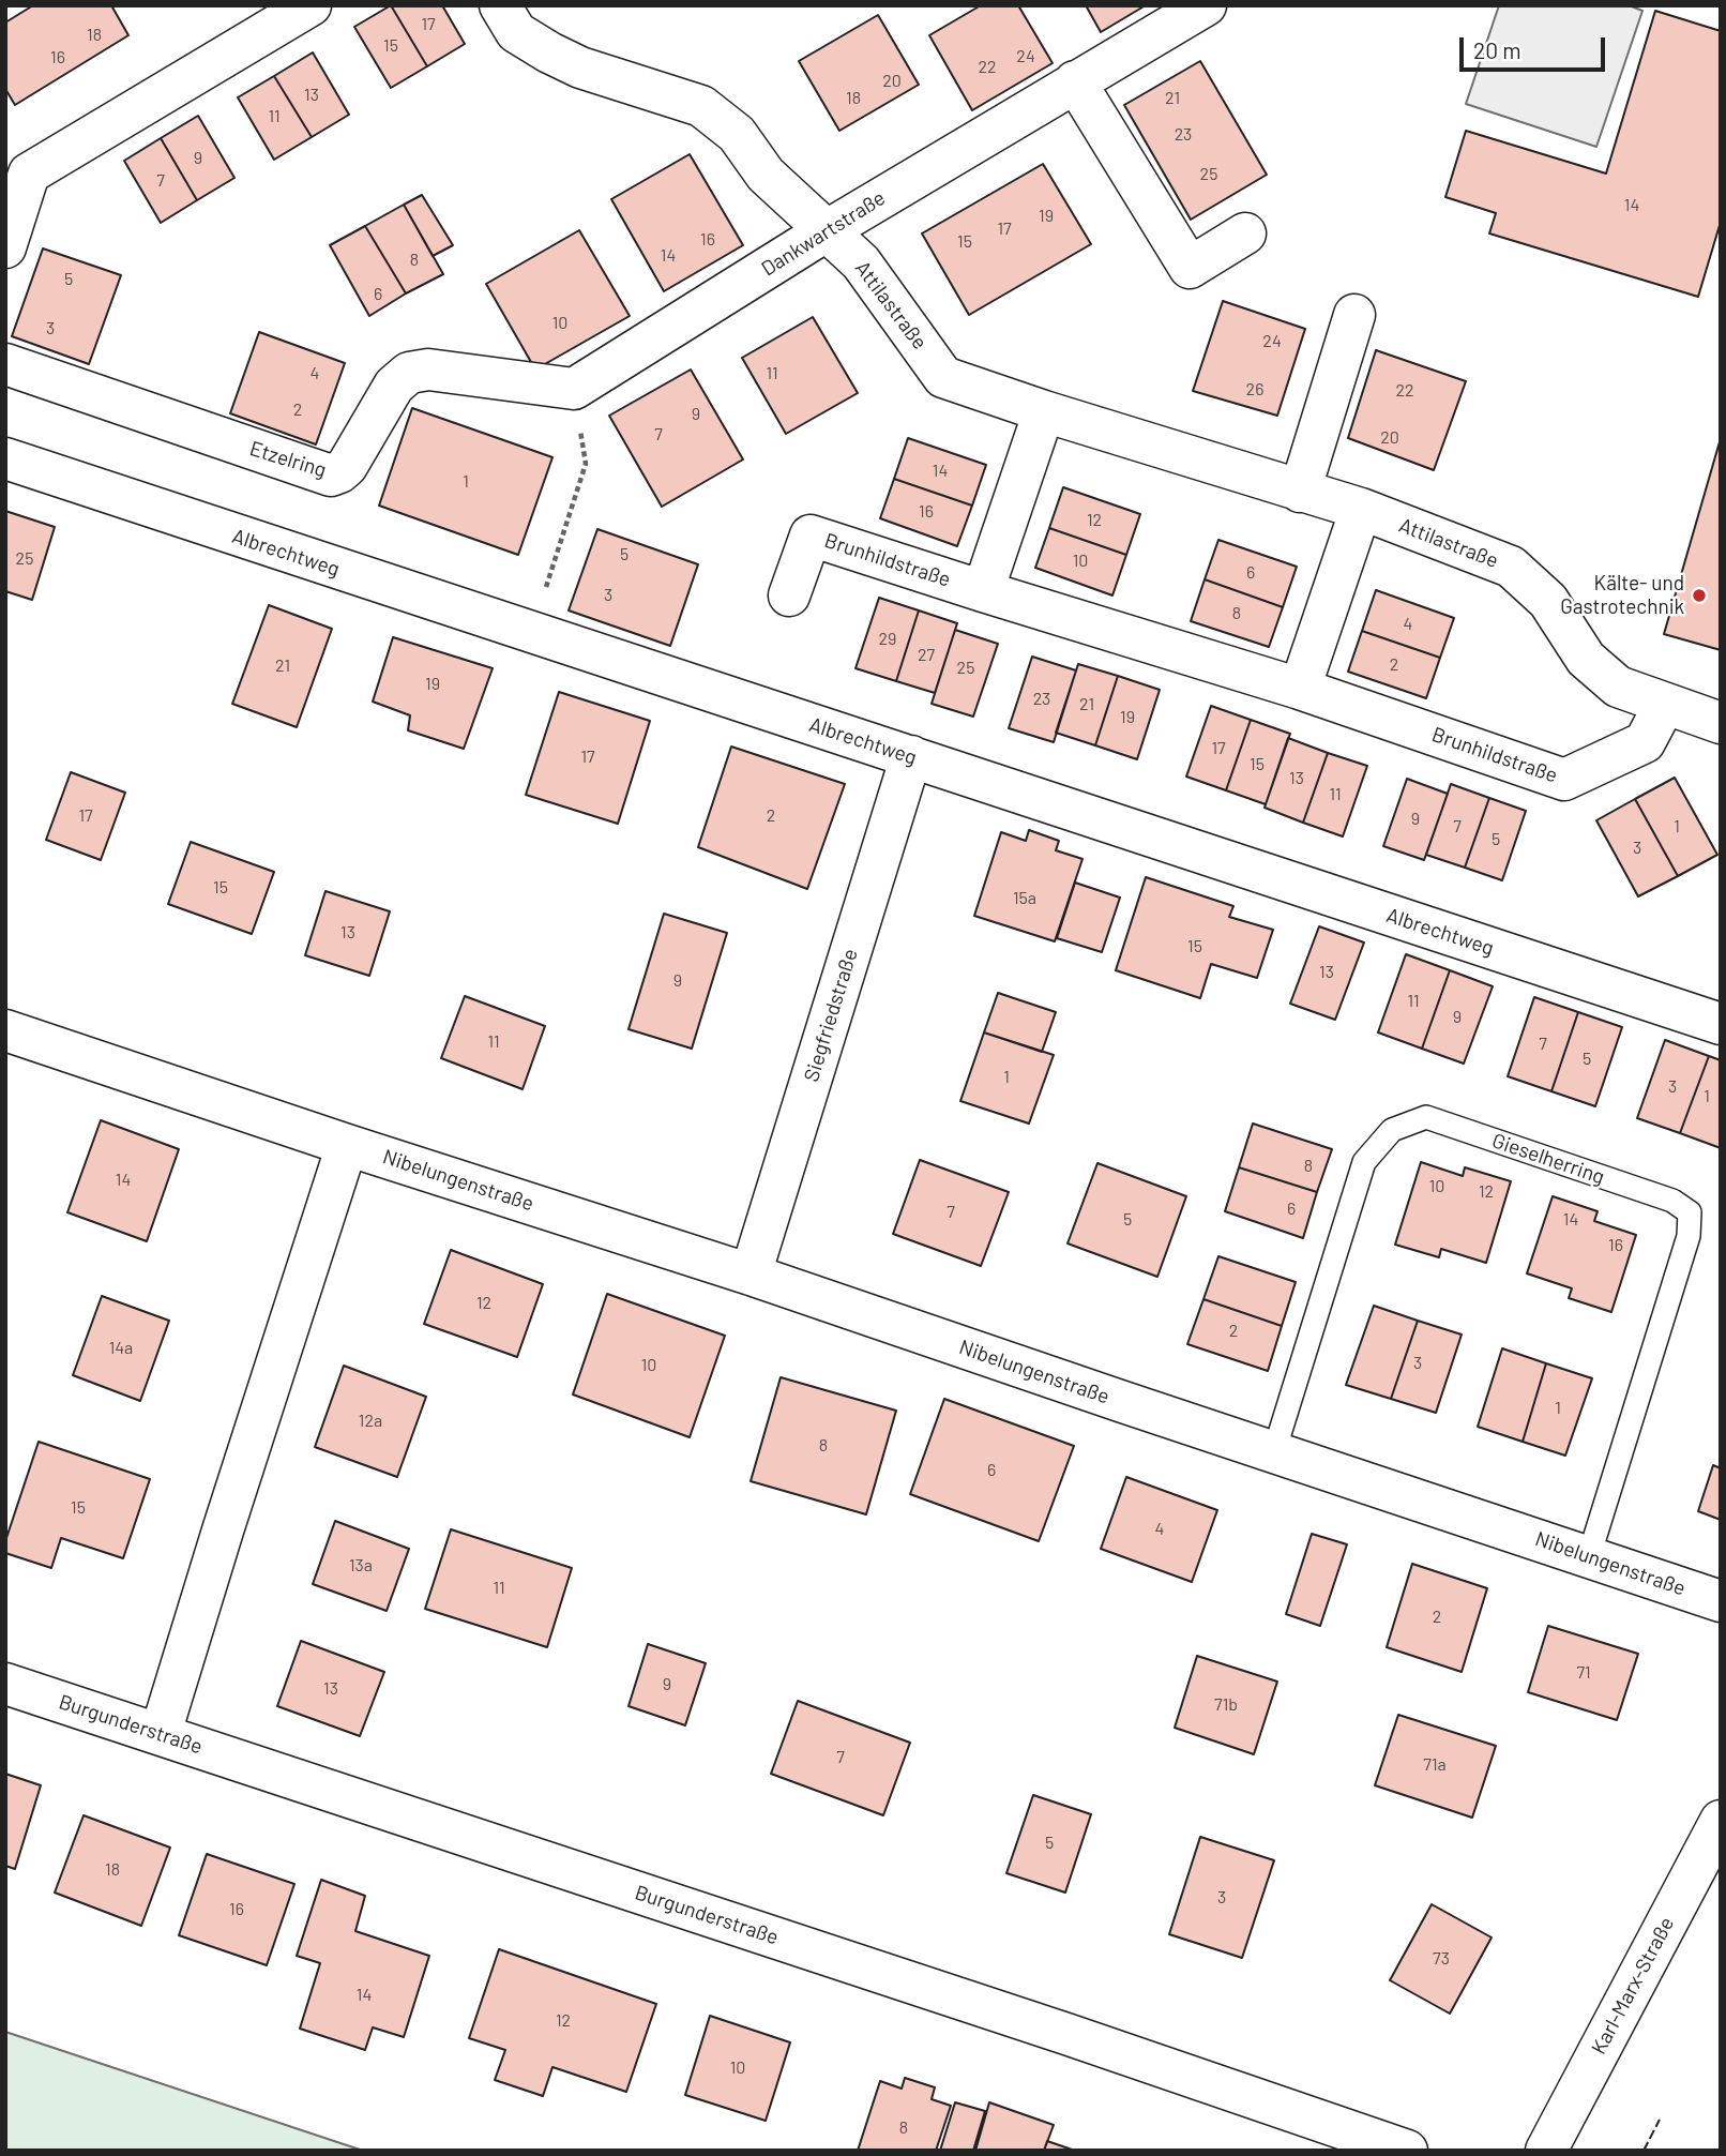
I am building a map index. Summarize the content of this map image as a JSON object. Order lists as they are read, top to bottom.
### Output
{
  "streets": {
    "street": [
      "Dankwartstraße",
      "Attilastraße",
      "Etzelring",
      "Albrechtweg",
      "Brunhildstraße",
      "Siegfriedstraße",
      "Nibelungenstraße",
      "Burgunderstraße",
      "Karl-Marx-Straße"
    ],
    "lane": ["Gieselherring"]
  },
  "crossings": [
    ["Dankwartstraße", "Attilastraße"],
    ["Dankwartstraße", "Etzelring"],
    ["Attilastraße", "Brunhildstraße"],
    ["Albrechtweg", "Siegfriedstraße"],
    ["Siegfriedstraße", "Nibelungenstraße"],
    ["Gieselherring", "Nibelungenstraße"]
  ],
  "places": ["Kälte- und Gastrotechnik"],
  "house_numbers": [
    "17",
    "18",
    "15",
    "24",
    "16",
    "22",
    "20",
    "13",
    "18",
    "21",
    "11",
    "23",
    "9",
    "25",
    "7",
    "14",
    "19",
    "17",
    "16",
    "15",
    "14",
    "8",
    "5",
    "6",
    "10",
    "3",
    "24",
    "4",
    "11",
    "26",
    "22",
    "2",
    "9",
    "7",
    "20",
    "14",
    "1",
    "16",
    "12",
    "5",
    "25",
    "10",
    "6",
    "3",
    "8",
    "4",
    "29",
    "27",
    "2",
    "21",
    "25",
    "19",
    "23",
    "21",
    "19",
    "17",
    "17",
    "15",
    "13",
    "11",
    "17",
    "2",
    "9",
    "7",
    "1",
    "5",
    "3",
    "15",
    "15a",
    "13",
    "15",
    "13",
    "9",
    "11",
    "9",
    "11",
    "7",
    "5",
    "1",
    "3",
    "1",
    "8",
    "14",
    "10",
    "12",
    "6",
    "7",
    "5",
    "14",
    "16",
    "12",
    "2",
    "14a",
    "3",
    "10",
    "1",
    "12a",
    "8",
    "6",
    "15",
    "4",
    "13a",
    "11",
    "2",
    "71",
    "9",
    "13",
    "71b",
    "7",
    "71a",
    "5",
    "18",
    "3",
    "16",
    "73",
    "14",
    "12",
    "10",
    "8"
  ],
  "scale_bar": "20 m"
}
